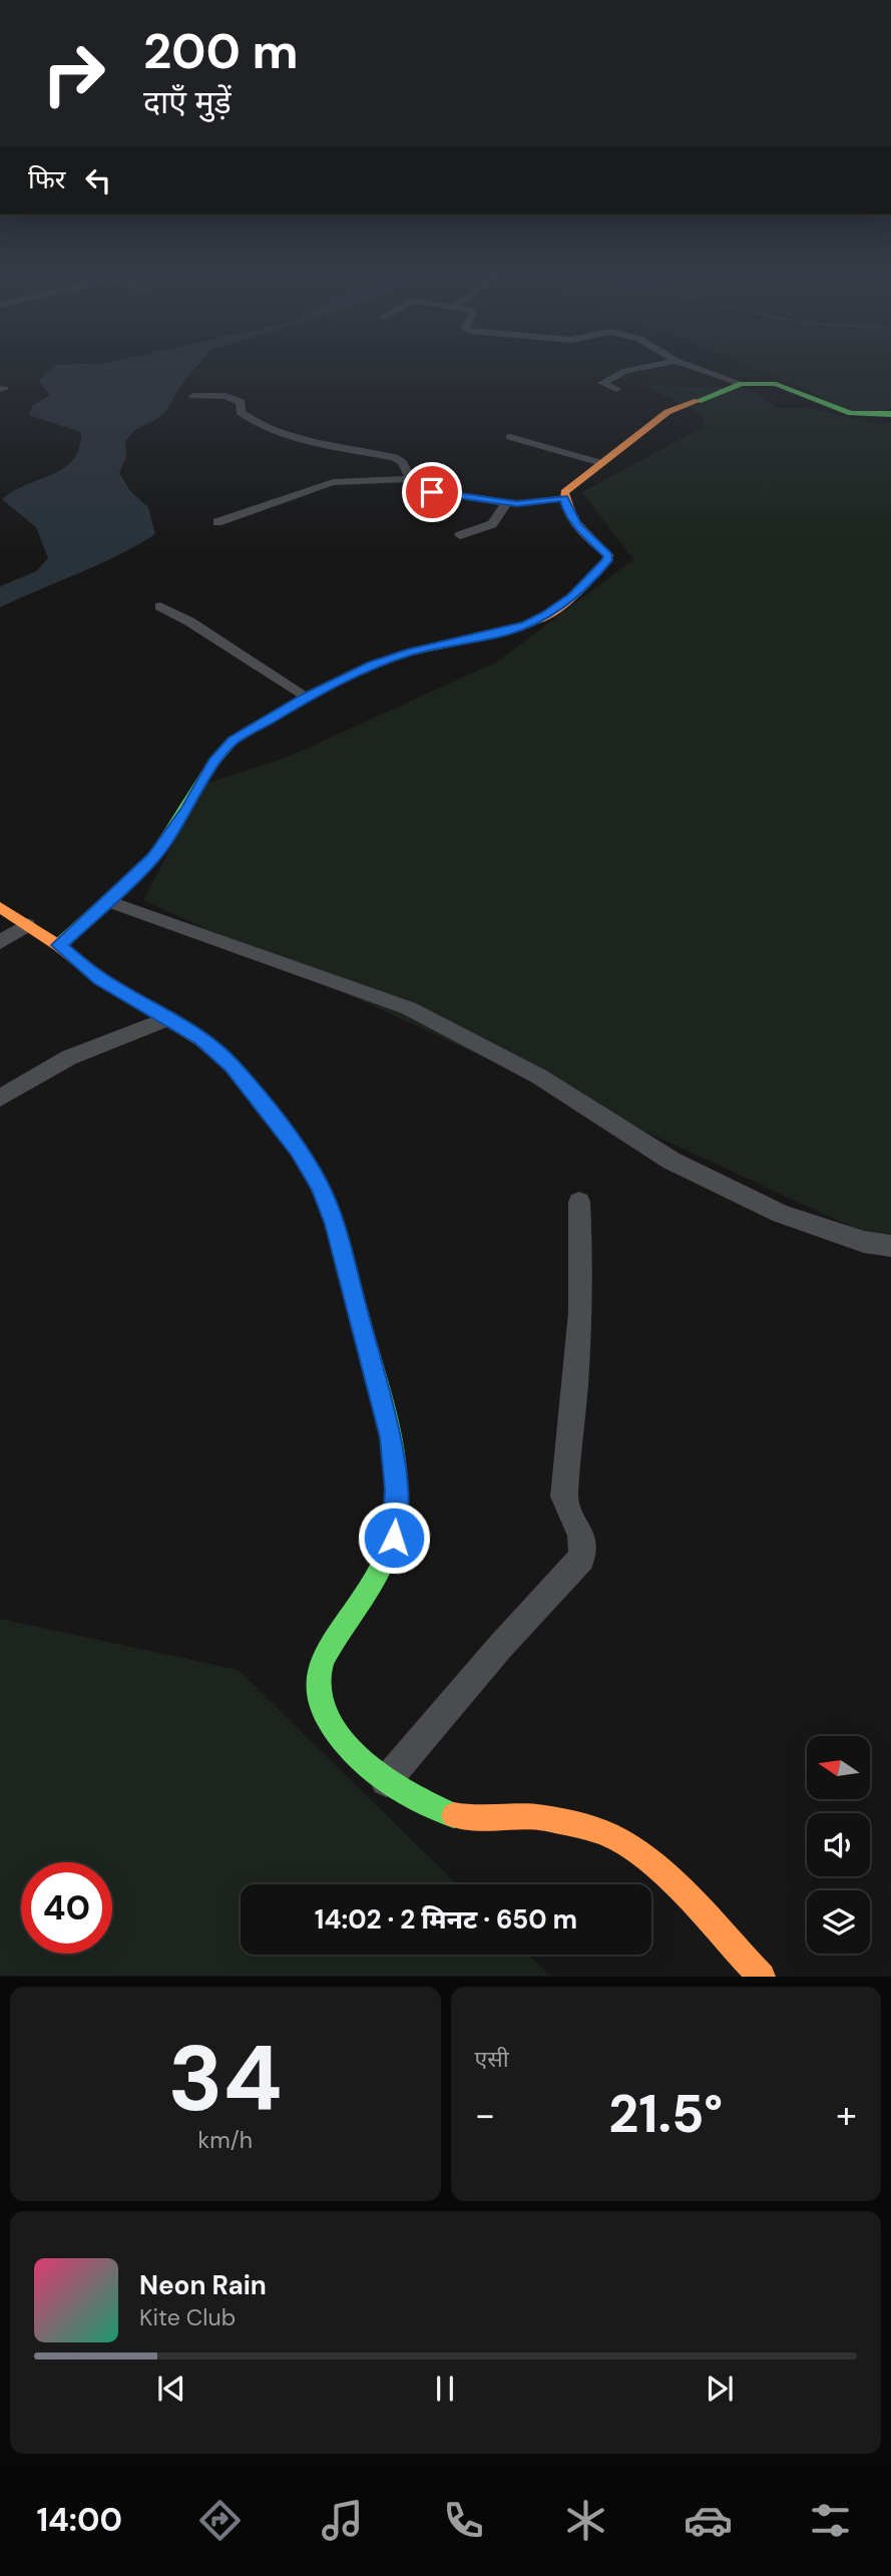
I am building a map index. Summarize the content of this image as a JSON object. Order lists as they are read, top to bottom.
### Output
{
  "north": "left",
  "page": {
    "turn": ["200 m", "दाएँ मुड़ें"],
    "then": "फिर",
    "limit": "40",
    "trip": "14:02 · 2 मिनट · 650 m",
    "tile": [
      ["34", "km/h"],
      "एसी"
    ],
    "heat": ["−", "21.5°", "+"],
    "song": ["Neon Rain", "Kite Club"],
    "tabs": "14:00"
  }
}
